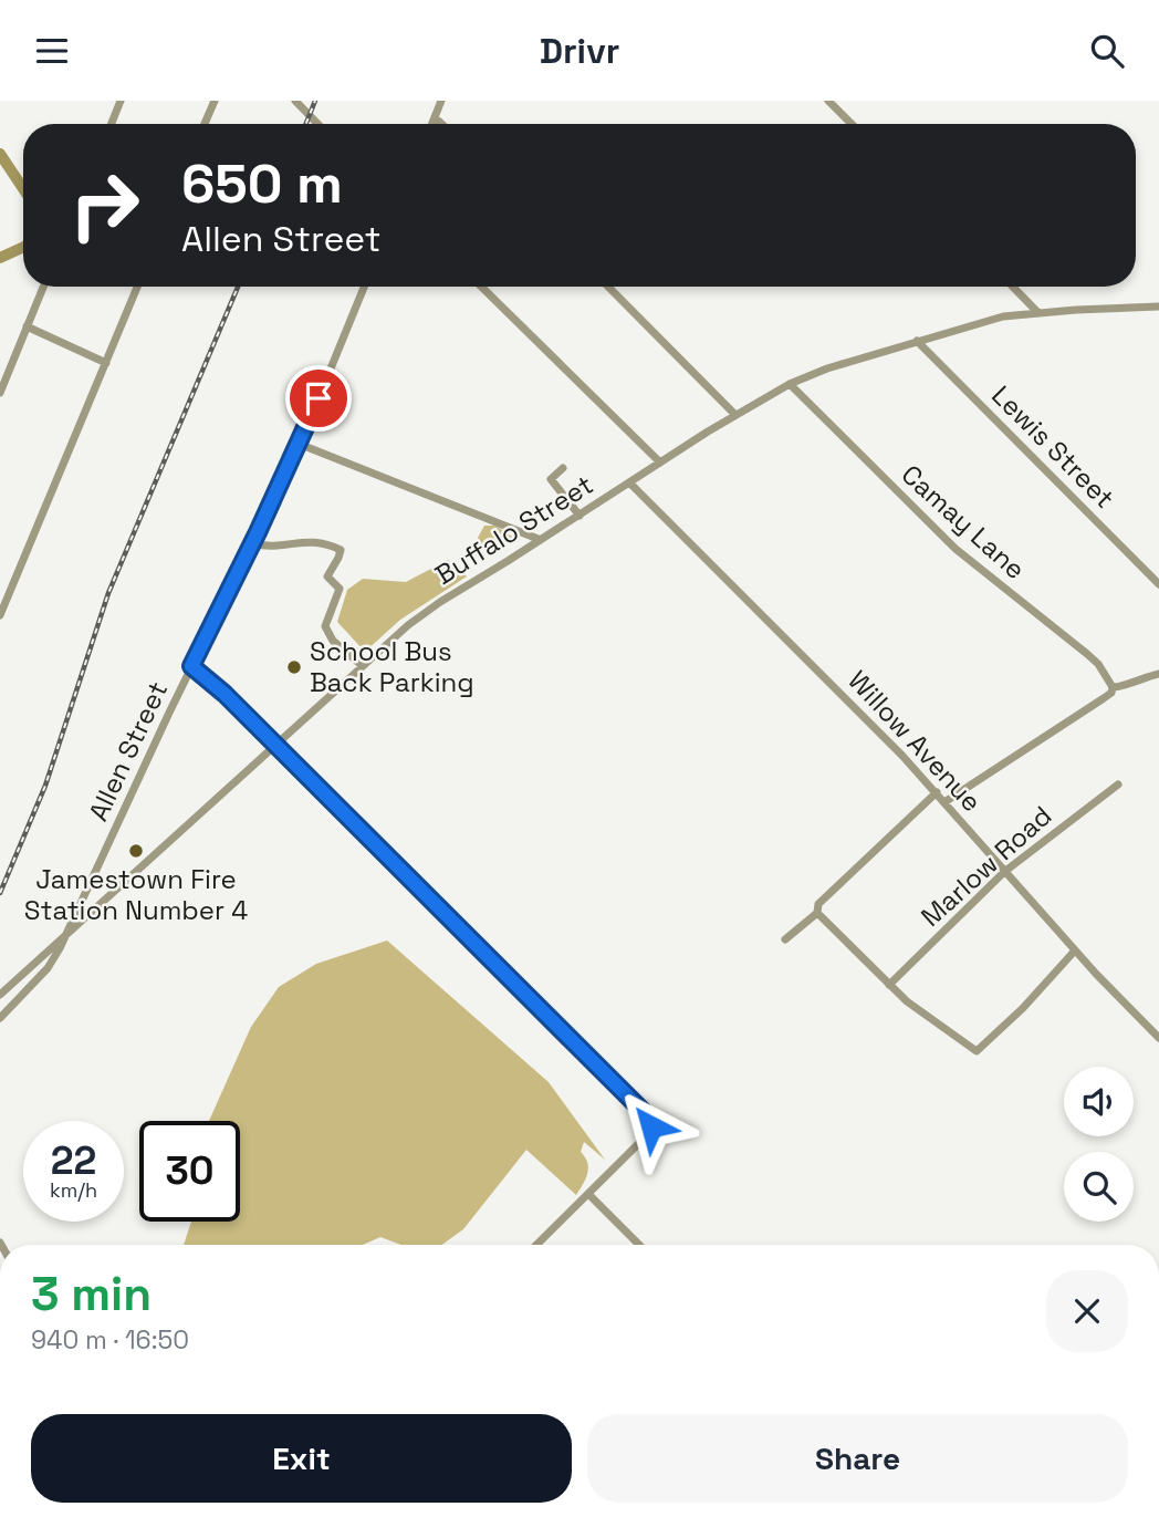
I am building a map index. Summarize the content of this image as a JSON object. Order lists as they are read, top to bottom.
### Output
{
  "streets": {
    "street": [
      "Lewis Street",
      "Camay Lane",
      "Buffalo Street",
      "Willow Avenue",
      "Allen Street",
      "Marlow Road"
    ]
  },
  "crossings": [
    ["Lewis Street", "Buffalo Street"],
    ["Camay Lane", "Buffalo Street"],
    ["Buffalo Street", "Willow Avenue"],
    ["Buffalo Street", "Allen Street"],
    ["Willow Avenue", "Marlow Road"]
  ],
  "places": ["School Bus Back Parking", "Jamestown Fire Station Number 4"],
  "page": {
    "header": "Drivr",
    "turn": ["650 m", "Allen Street"],
    "speed": "22 km/h",
    "limit": "30",
    "heading": ["3 min", "940 m · 16:50"],
    "buttons": ["Exit", "Share"]
  }
}
